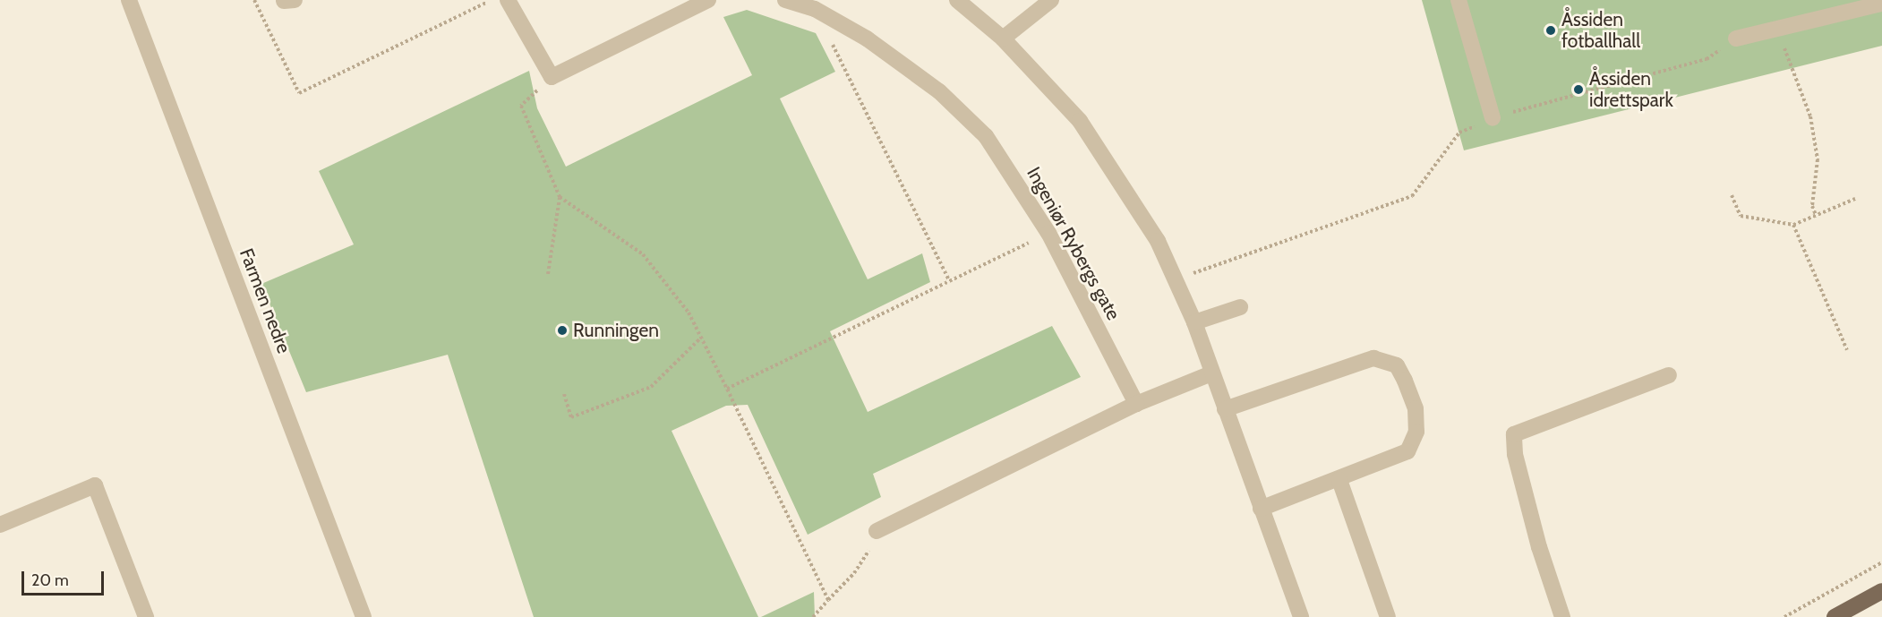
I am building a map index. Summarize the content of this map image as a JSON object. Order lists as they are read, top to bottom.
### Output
{
  "streets": {
    "street": ["Ingeniør Rybergs gate", "Farmen nedre"]
  },
  "places": ["Åssiden fotballhall", "Åssiden idrettspark", "Runningen"],
  "scale_bar": "20 m"
}
